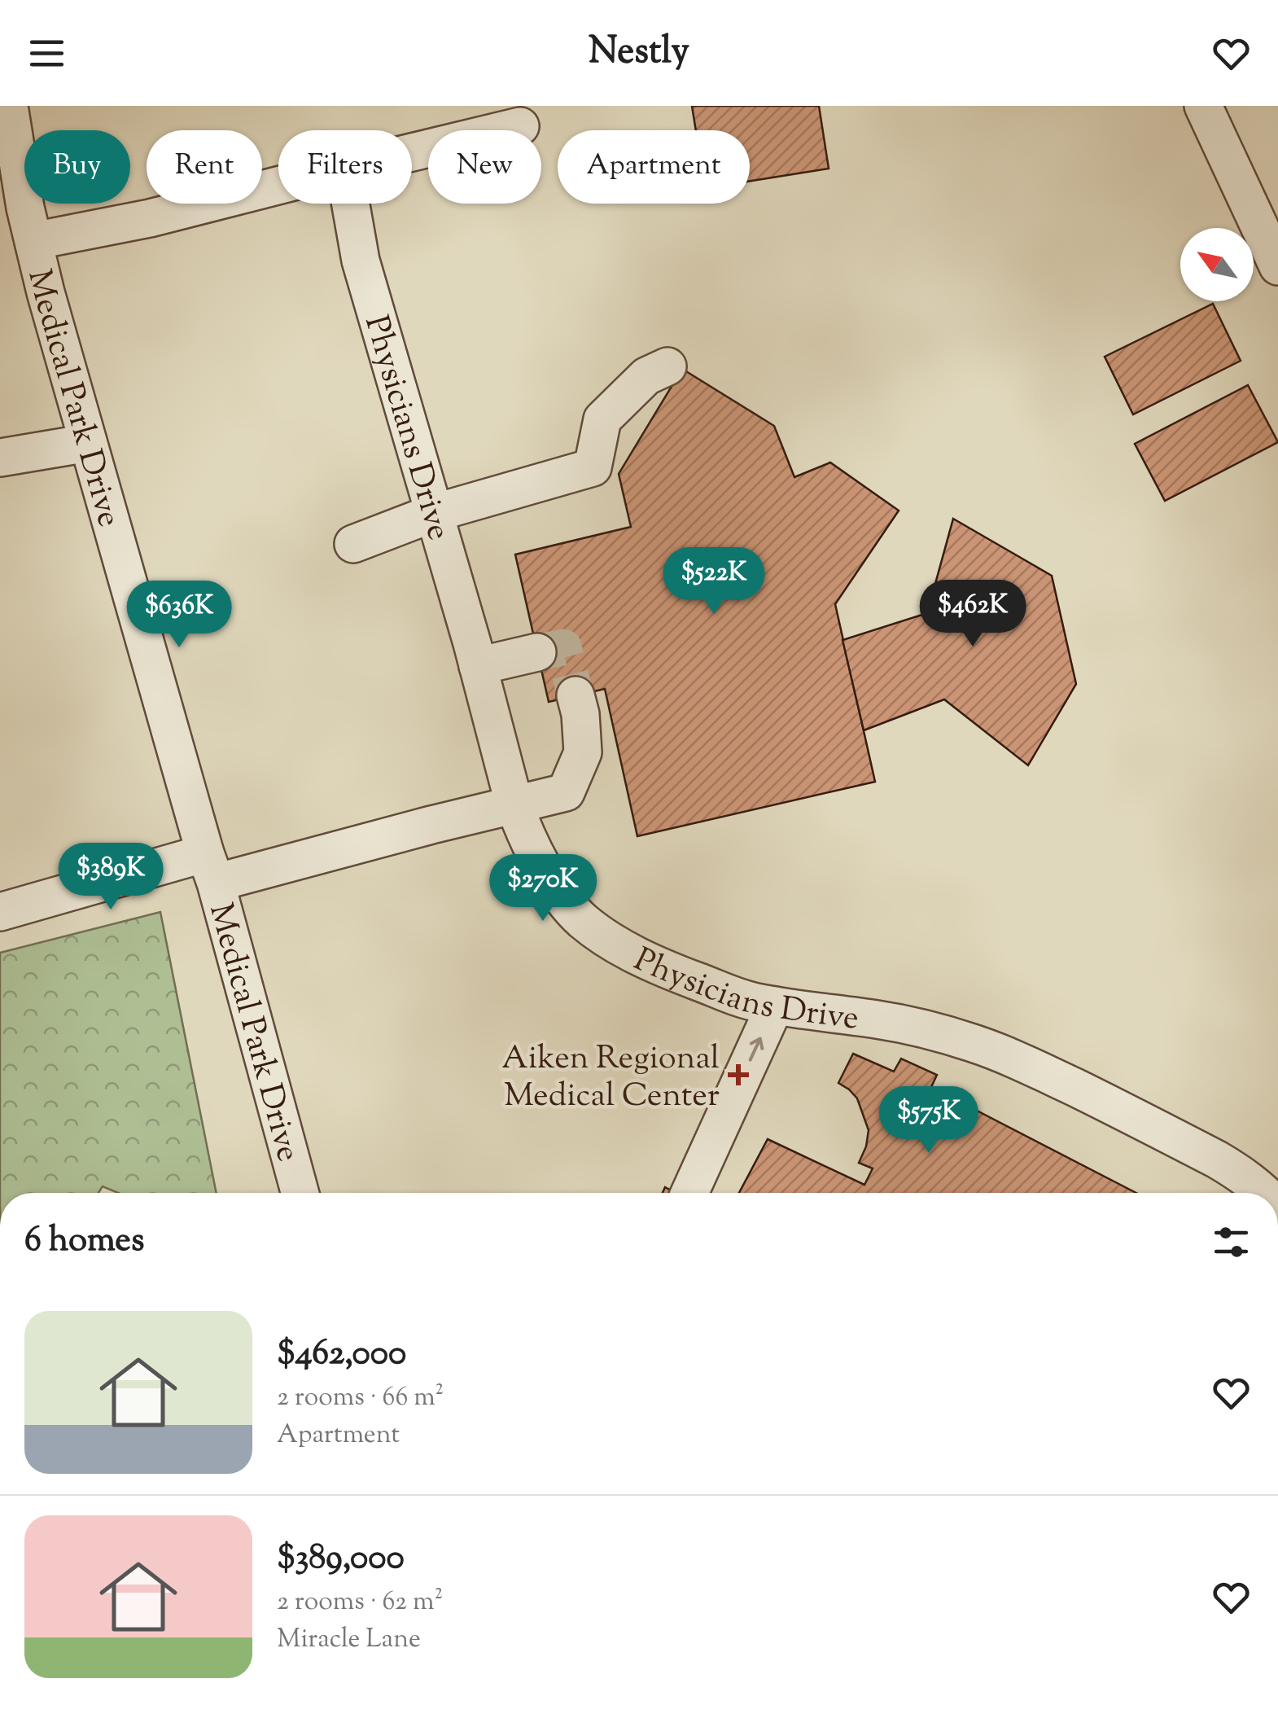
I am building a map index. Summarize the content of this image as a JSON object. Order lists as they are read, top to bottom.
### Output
{
  "streets": {
    "street": ["Medical Park Drive", "Physicians Drive"]
  },
  "places": {
    "health": ["Aiken Regional Medical Center"]
  },
  "north": "top left",
  "page": {
    "header": "Nestly",
    "chip": [
      "Buy",
      "Rent",
      "Filters",
      "New",
      "Apartment"
    ],
    "price": [
      "$522K",
      "$462K",
      "$636K",
      "$389K",
      "$270K",
      "$575K"
    ],
    "heading": "6 homes",
    "list": [
      {
        "name": "$462,000",
        "note": "2 rooms · 66 m² · Apartment"
      },
      {
        "name": "$389,000",
        "note": "2 rooms · 62 m² · Miracle Lane"
      }
    ]
  }
}
